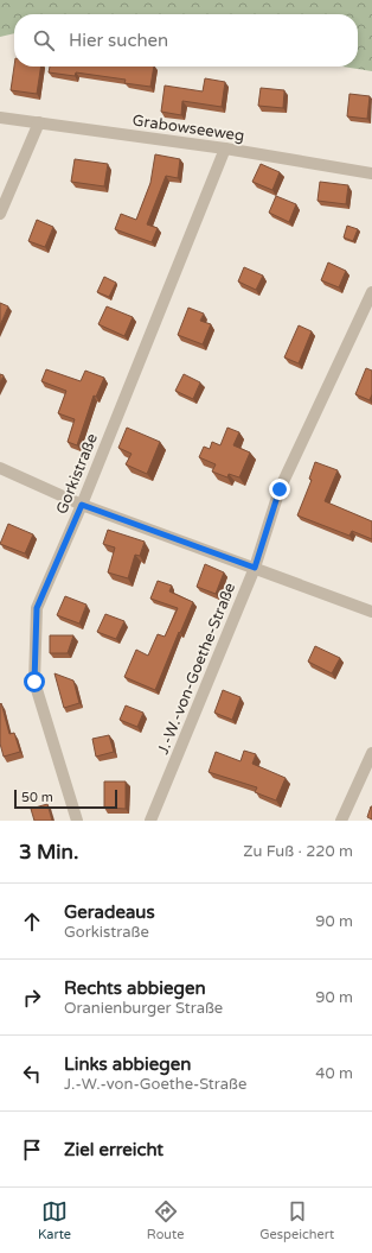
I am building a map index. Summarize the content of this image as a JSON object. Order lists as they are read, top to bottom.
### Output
{
  "streets": {
    "street": ["Grabowseeweg", "Gorkistraße", "J.-W.-von-Goethe-Straße"]
  },
  "crossings": [
    ["Grabowseeweg", "Gorkistraße"]
  ],
  "scale_bar": "50 m",
  "page": {
    "search": "Hier suchen",
    "scale": "50 m",
    "heading": ["3 Min.", "Zu Fuß · 220 m"],
    "list": [
      ["Geradeaus", "Gorkistraße", "90 m"],
      ["Rechts abbiegen", "Oranienburger Straße", "90 m"],
      ["Links abbiegen", "J.-W.-von-Goethe-Straße", "40 m"],
      "Ziel erreicht"
    ],
    "nav": ["Karte", "Route", "Gespeichert"]
  }
}
